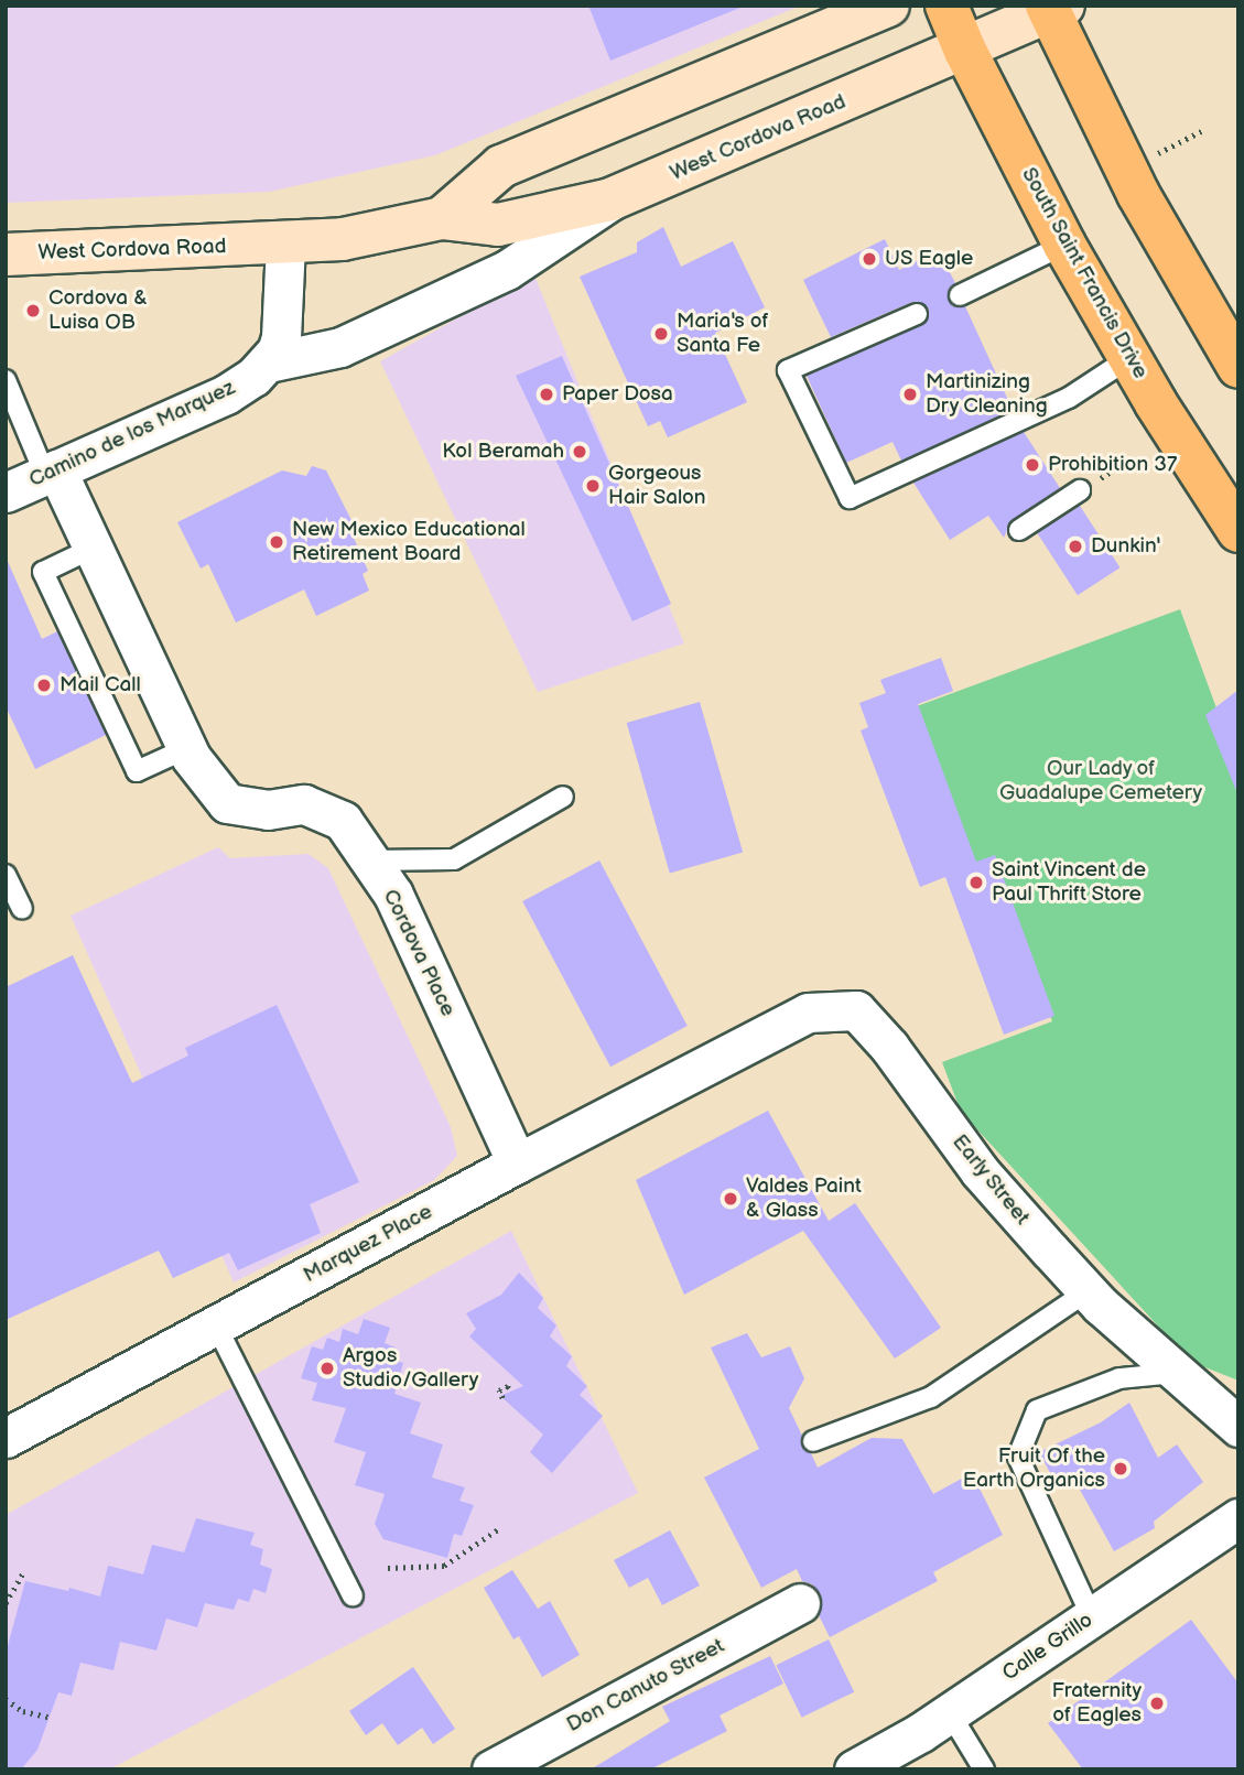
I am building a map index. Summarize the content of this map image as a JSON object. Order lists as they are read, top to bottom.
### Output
{
  "streets": {
    "highway": ["South Saint Francis Drive"],
    "street": [
      "West Cordova Road",
      "Camino de los Marquez",
      "Cordova Place",
      "Early Street",
      "Marquez Place",
      "Calle Grillo",
      "Don Canuto Street"
    ]
  },
  "crossings": [
    ["West Cordova Road", "South Saint Francis Drive"],
    ["Camino de los Marquez", "Cordova Place"],
    ["Cordova Place", "Marquez Place"],
    ["Early Street", "Marquez Place"]
  ],
  "parks": ["Our Lady of Guadalupe Cemetery"],
  "places": [
    "US Eagle",
    "Cordova & Luisa OB",
    "Maria's of Santa Fe",
    "Paper Dosa",
    "Martinizing Dry Cleaning",
    "Kol Beramah",
    "Prohibition 37",
    "Gorgeous Hair Salon",
    "New Mexico Educational Retirement Board",
    "Dunkin'",
    "Mail Call",
    "Saint Vincent de Paul Thrift Store",
    "Valdes Paint & Glass",
    "Argos Studio/Gallery",
    "Fruit Of the Earth Organics",
    "Fraternity of Eagles"
  ]
}
